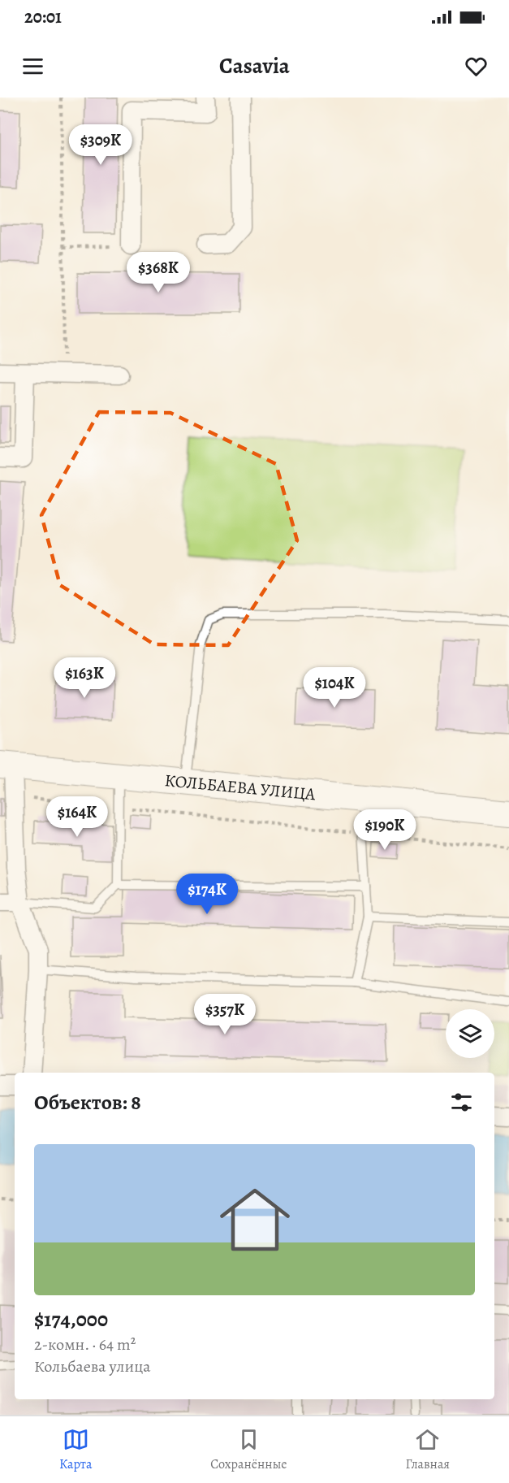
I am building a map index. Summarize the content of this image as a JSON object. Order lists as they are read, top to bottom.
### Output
{
  "streets": {
    "main road": ["КОЛЬБАЕВА УЛИЦА"]
  },
  "page": {
    "status": "20:01",
    "header": "Casavia",
    "price": [
      "$309K",
      "$368K",
      "$163K",
      "$104K",
      "$164K",
      "$190K",
      "$174K",
      "$357K"
    ],
    "heading": "Объектов: 8",
    "list": [
      {
        "name": "$174,000",
        "note": "2-комн. · 64 m² · Кольбаева улица"
      }
    ],
    "tabs": ["Карта", "Сохранённые", "Главная"]
  }
}
